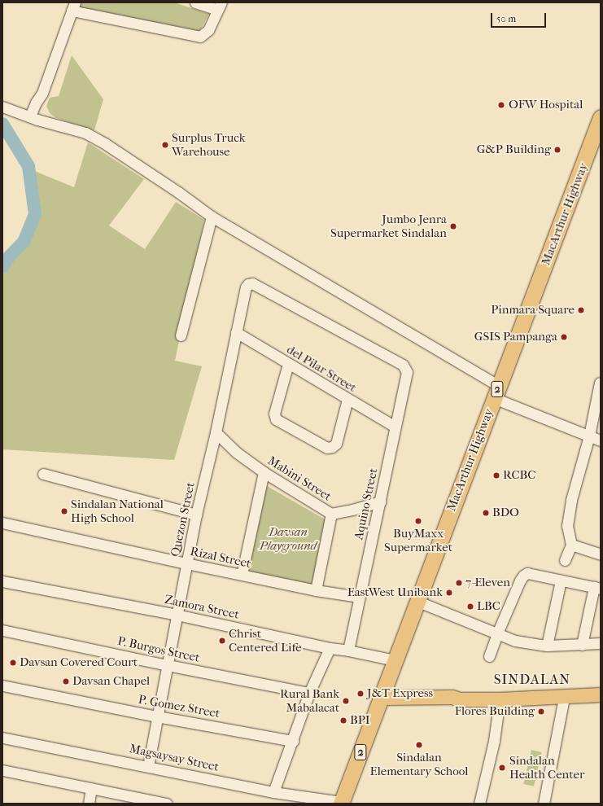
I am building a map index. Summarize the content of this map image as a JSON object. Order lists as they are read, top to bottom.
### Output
{
  "streets": {
    "highway": ["MacArthur Highway", "2"],
    "street": [
      "del Pilar Street",
      "Mabini Street",
      "Aquino Street",
      "Quezon Street",
      "Rizal Street",
      "Zamora Street",
      "P. Burgos Street",
      "P. Gomez Street",
      "Magsaysay Street"
    ]
  },
  "crossings": [
    ["MacArthur Highway", "Zamora Street"],
    ["MacArthur Highway", "Magsaysay Street"],
    ["del Pilar Street", "Aquino Street"],
    ["del Pilar Street", "Quezon Street"],
    ["Mabini Street", "Aquino Street"],
    ["Mabini Street", "Quezon Street"],
    ["Aquino Street", "Quezon Street"],
    ["Aquino Street", "Rizal Street"],
    ["Aquino Street", "Zamora Street"],
    ["Quezon Street", "Rizal Street"],
    ["Quezon Street", "Zamora Street"],
    ["Quezon Street", "P. Burgos Street"],
    ["Quezon Street", "P. Gomez Street"],
    ["Quezon Street", "Magsaysay Street"]
  ],
  "districts": ["SINDALAN"],
  "parks": ["Davsan Playground"],
  "places": [
    "OFW Hospital",
    "Surplus Truck Warehouse",
    "G&P Building",
    "Jumbo Jenra Supermarket Sindalan",
    "Pinmara Square",
    "GSIS Pampanga",
    "RCBC",
    "Sindalan National High School",
    "BDO",
    "BuyMaxx Supermarket",
    "7-Eleven",
    "EastWest Unibank",
    "LBC",
    "Christ Centered Life",
    "Davsan Covered Court",
    "Davsan Chapel",
    "J&T Express",
    "Rural Bank Mabalacat",
    "Flores Building",
    "BPI",
    "Sindalan Elementary School",
    "Sindalan Health Center"
  ],
  "scale_bar": "50 m"
}
